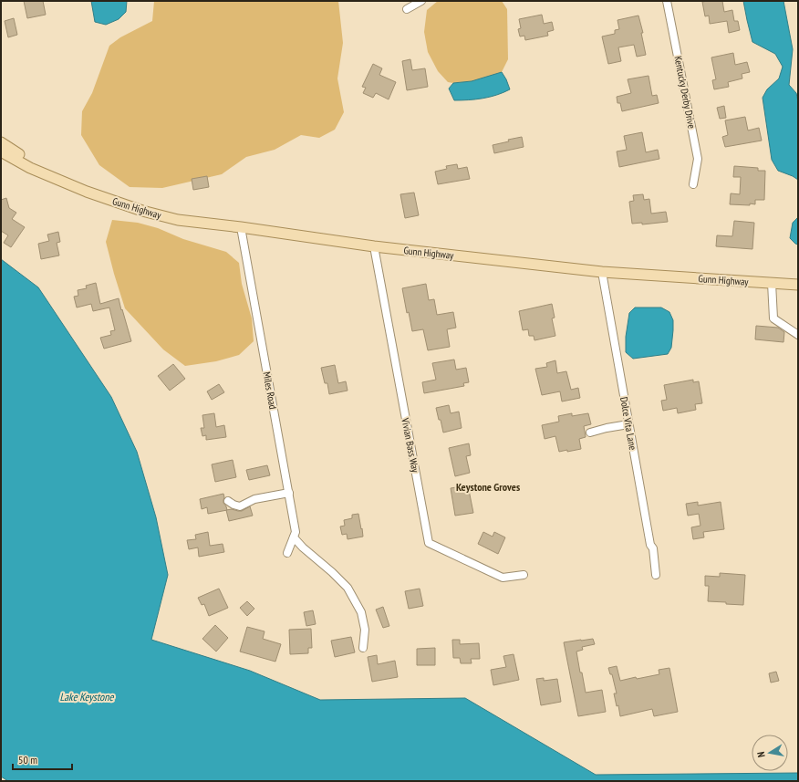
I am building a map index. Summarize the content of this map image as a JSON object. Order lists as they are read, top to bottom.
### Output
{
  "streets": {
    "main road": ["Gunn Highway"],
    "street": [
      "Kentucky Derby Drive",
      "Miles Road",
      "Dolce Vita Lane",
      "Vivian Bass Way"
    ]
  },
  "crossings": [
    ["Gunn Highway", "Miles Road"],
    ["Gunn Highway", "Dolce Vita Lane"],
    ["Gunn Highway", "Vivian Bass Way"]
  ],
  "districts": ["Keystone Groves"],
  "water": ["Lake Keystone"],
  "scale_bar": "50 m",
  "north": "left"
}
